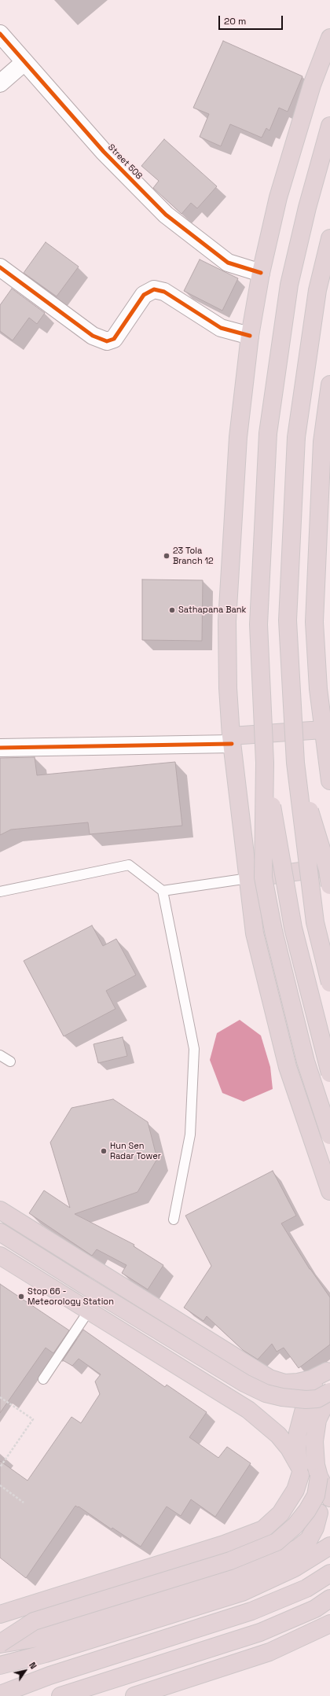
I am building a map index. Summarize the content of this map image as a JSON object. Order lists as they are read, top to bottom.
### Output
{
  "streets": {
    "street": ["Street 508"]
  },
  "places": [
    "23 Tola Branch 12",
    "Sathapana Bank",
    "Hun Sen Radar Tower",
    "Stop 66 - Meteorology Station"
  ],
  "scale_bar": "20 m",
  "north": "top right"
}
